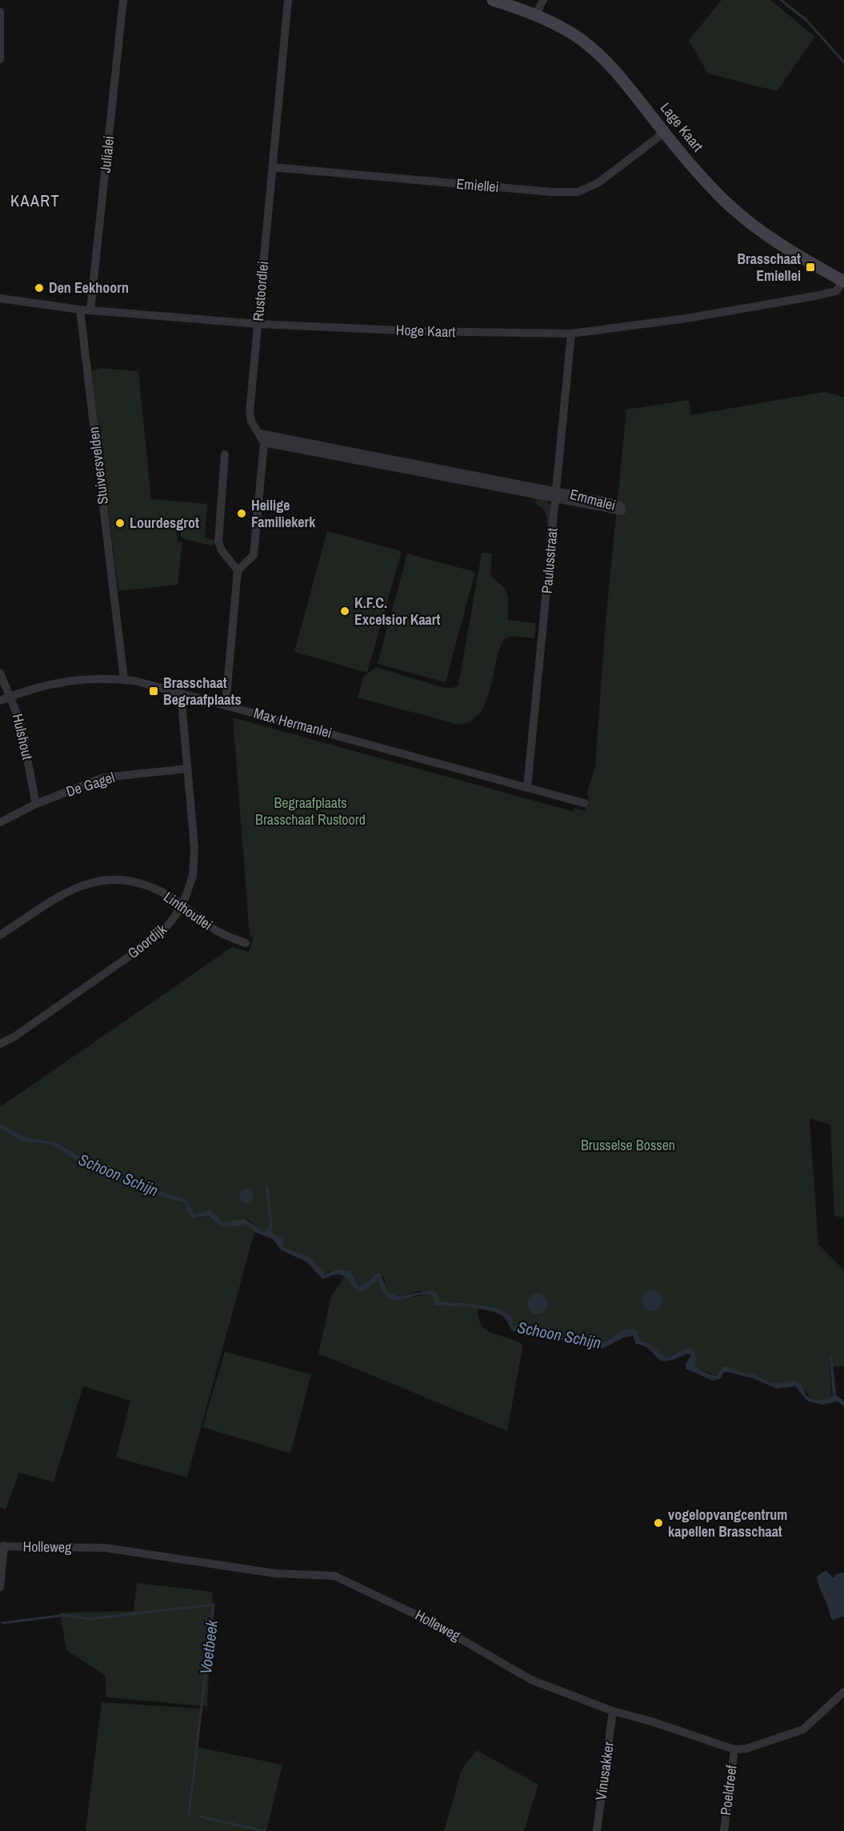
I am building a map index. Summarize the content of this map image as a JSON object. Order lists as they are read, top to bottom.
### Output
{
  "streets": {
    "street": [
      "Lage Kaart",
      "Julialei",
      "Emiellei",
      "Rustoordlei",
      "Hoge Kaart",
      "Stuiversvelden",
      "Emmalei",
      "Paulusstraat",
      "Max Hermanlei",
      "Hulshout",
      "De Gagel",
      "Linthoutlei",
      "Goordijk",
      "Holleweg",
      "Vinusakker",
      "Poeldreef"
    ]
  },
  "crossings": [
    ["Lage Kaart", "Emiellei"],
    ["Lage Kaart", "Hoge Kaart"],
    ["Julialei", "Hoge Kaart"],
    ["Emiellei", "Rustoordlei"],
    ["Rustoordlei", "Hoge Kaart"],
    ["Rustoordlei", "Emmalei"],
    ["Hoge Kaart", "Stuiversvelden"],
    ["Hoge Kaart", "Paulusstraat"],
    ["Stuiversvelden", "Max Hermanlei"],
    ["Emmalei", "Paulusstraat"],
    ["Paulusstraat", "Max Hermanlei"],
    ["Max Hermanlei", "Hulshout"],
    ["Max Hermanlei", "Goordijk"],
    ["Hulshout", "De Gagel"],
    ["De Gagel", "Goordijk"],
    ["Linthoutlei", "Goordijk"],
    ["Holleweg", "Vinusakker"],
    ["Holleweg", "Poeldreef"]
  ],
  "districts": ["KAART"],
  "water": ["Schoon Schijn", "Voetbeek"],
  "parks": ["Begraafplaats Brasschaat Rustoord", "Brusselse Bossen"],
  "places": {
    "transit": ["Brasschaat Emiellei", "Brasschaat Begraafplaats"],
    "other": [
      "Den Eekhoorn",
      "Heilige Familiekerk",
      "Lourdesgrot",
      "K.F.C. Excelsior Kaart",
      "vogelopvangcentrum kapellen Brasschaat"
    ]
  }
}
